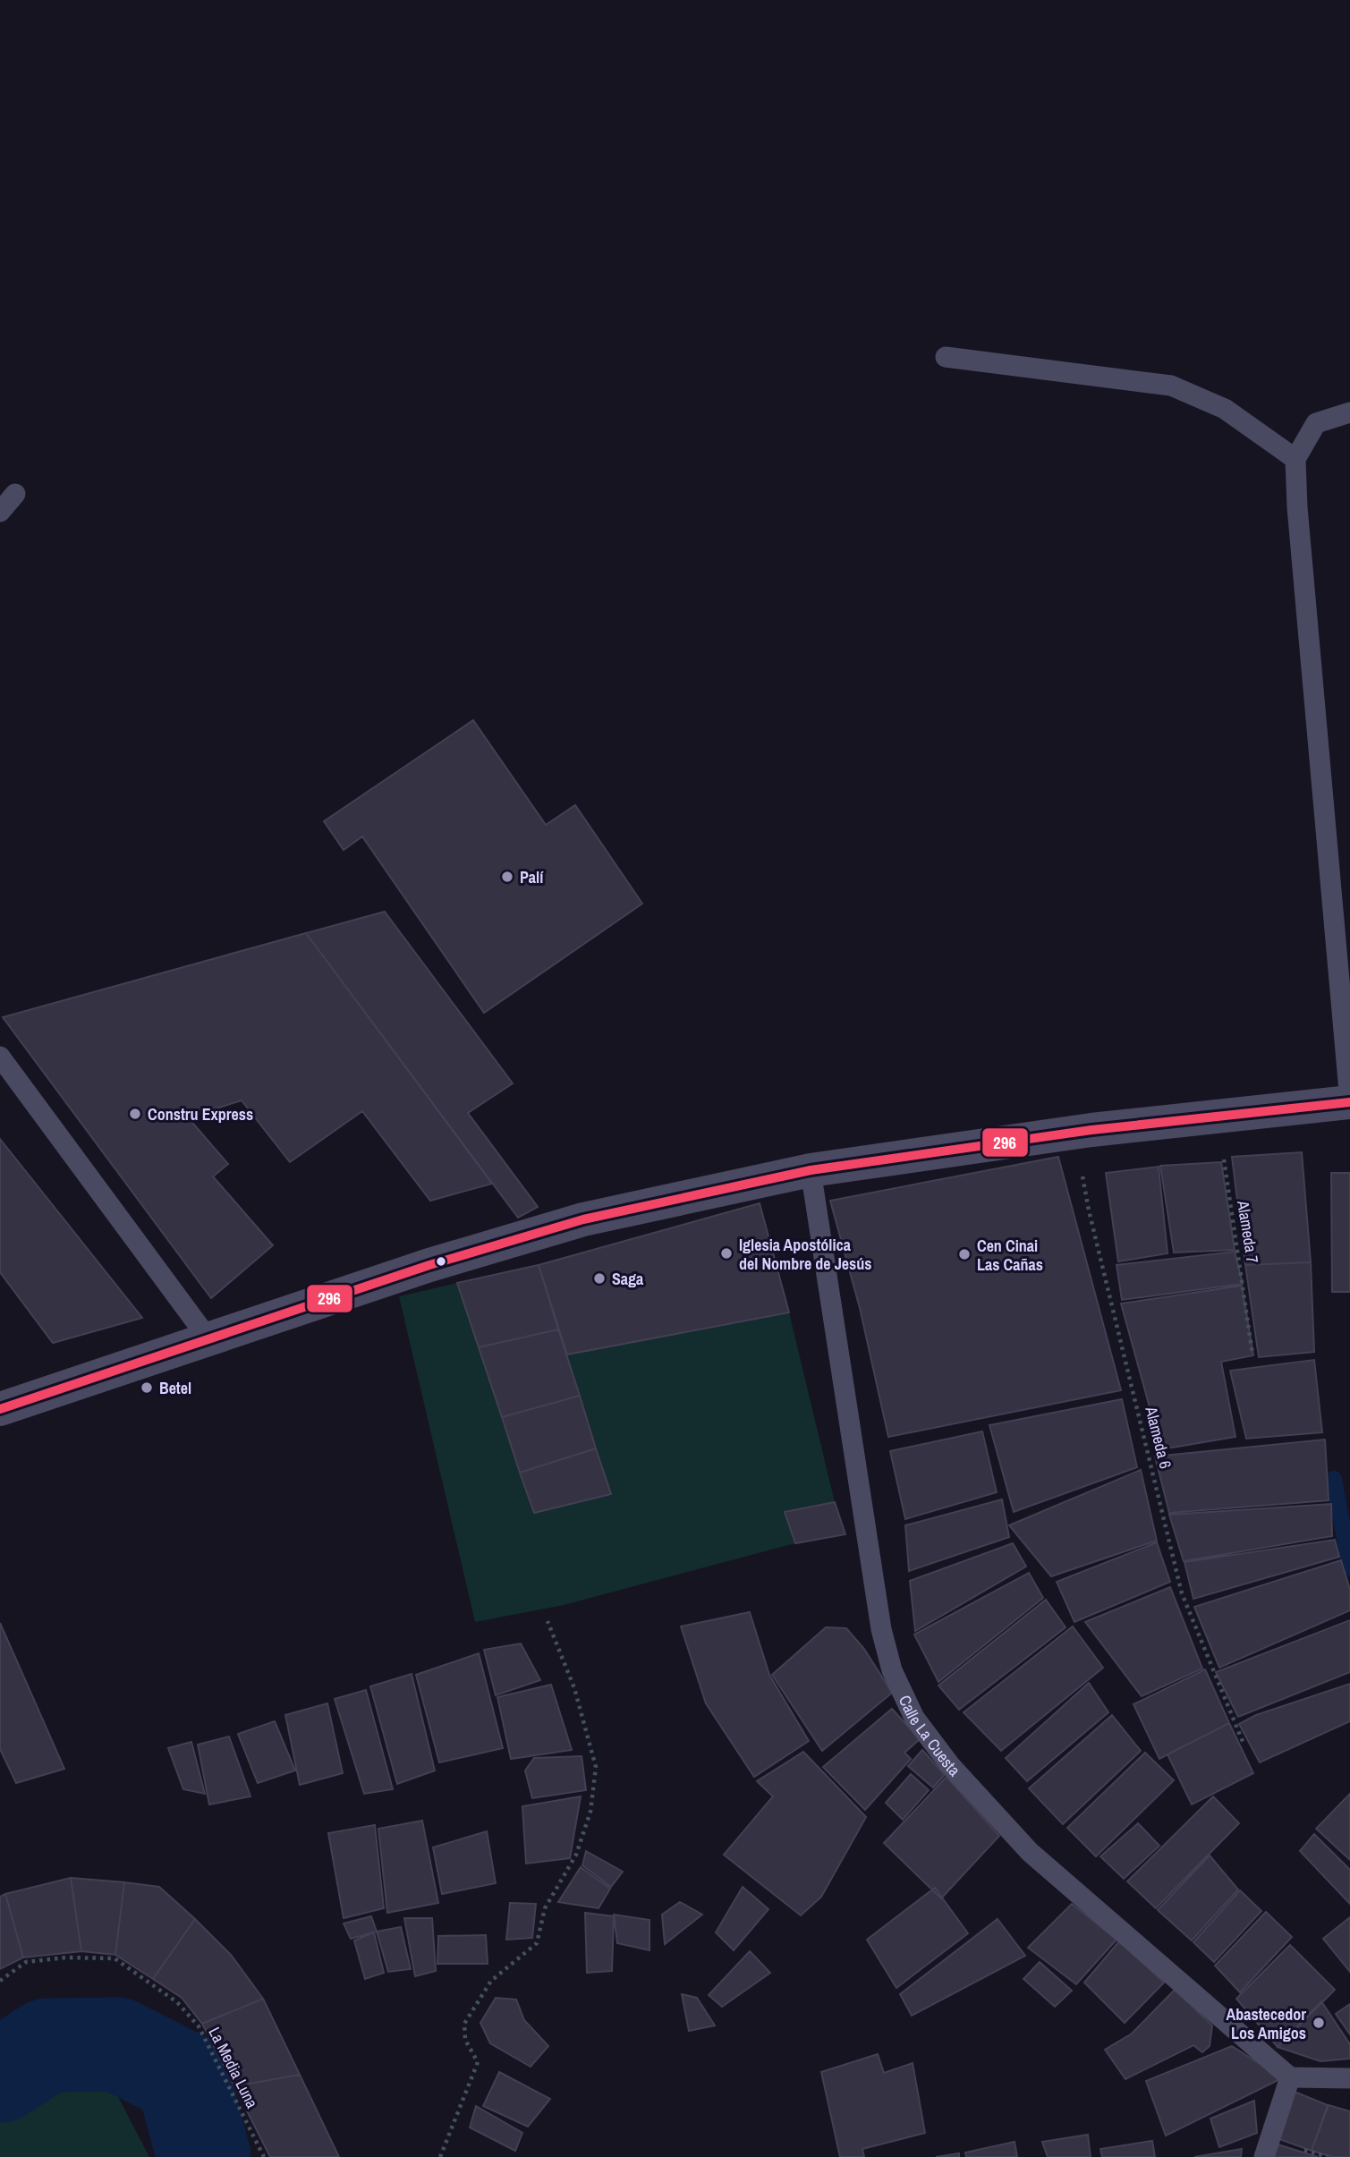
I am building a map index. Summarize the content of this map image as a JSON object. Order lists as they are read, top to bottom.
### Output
{
  "streets": {
    "lane": ["Calle La Cuesta"],
    "path": ["Alameda 7", "Alameda 6", "La Media Luna"]
  },
  "places": [
    "Palí",
    "Constru Express",
    "Iglesia Apostólica del Nombre de Jesús",
    "Cen Cinai Las Cañas",
    "Saga",
    "Betel",
    "Abastecedor Los Amigos"
  ],
  "lines": ["transit line 296"]
}
